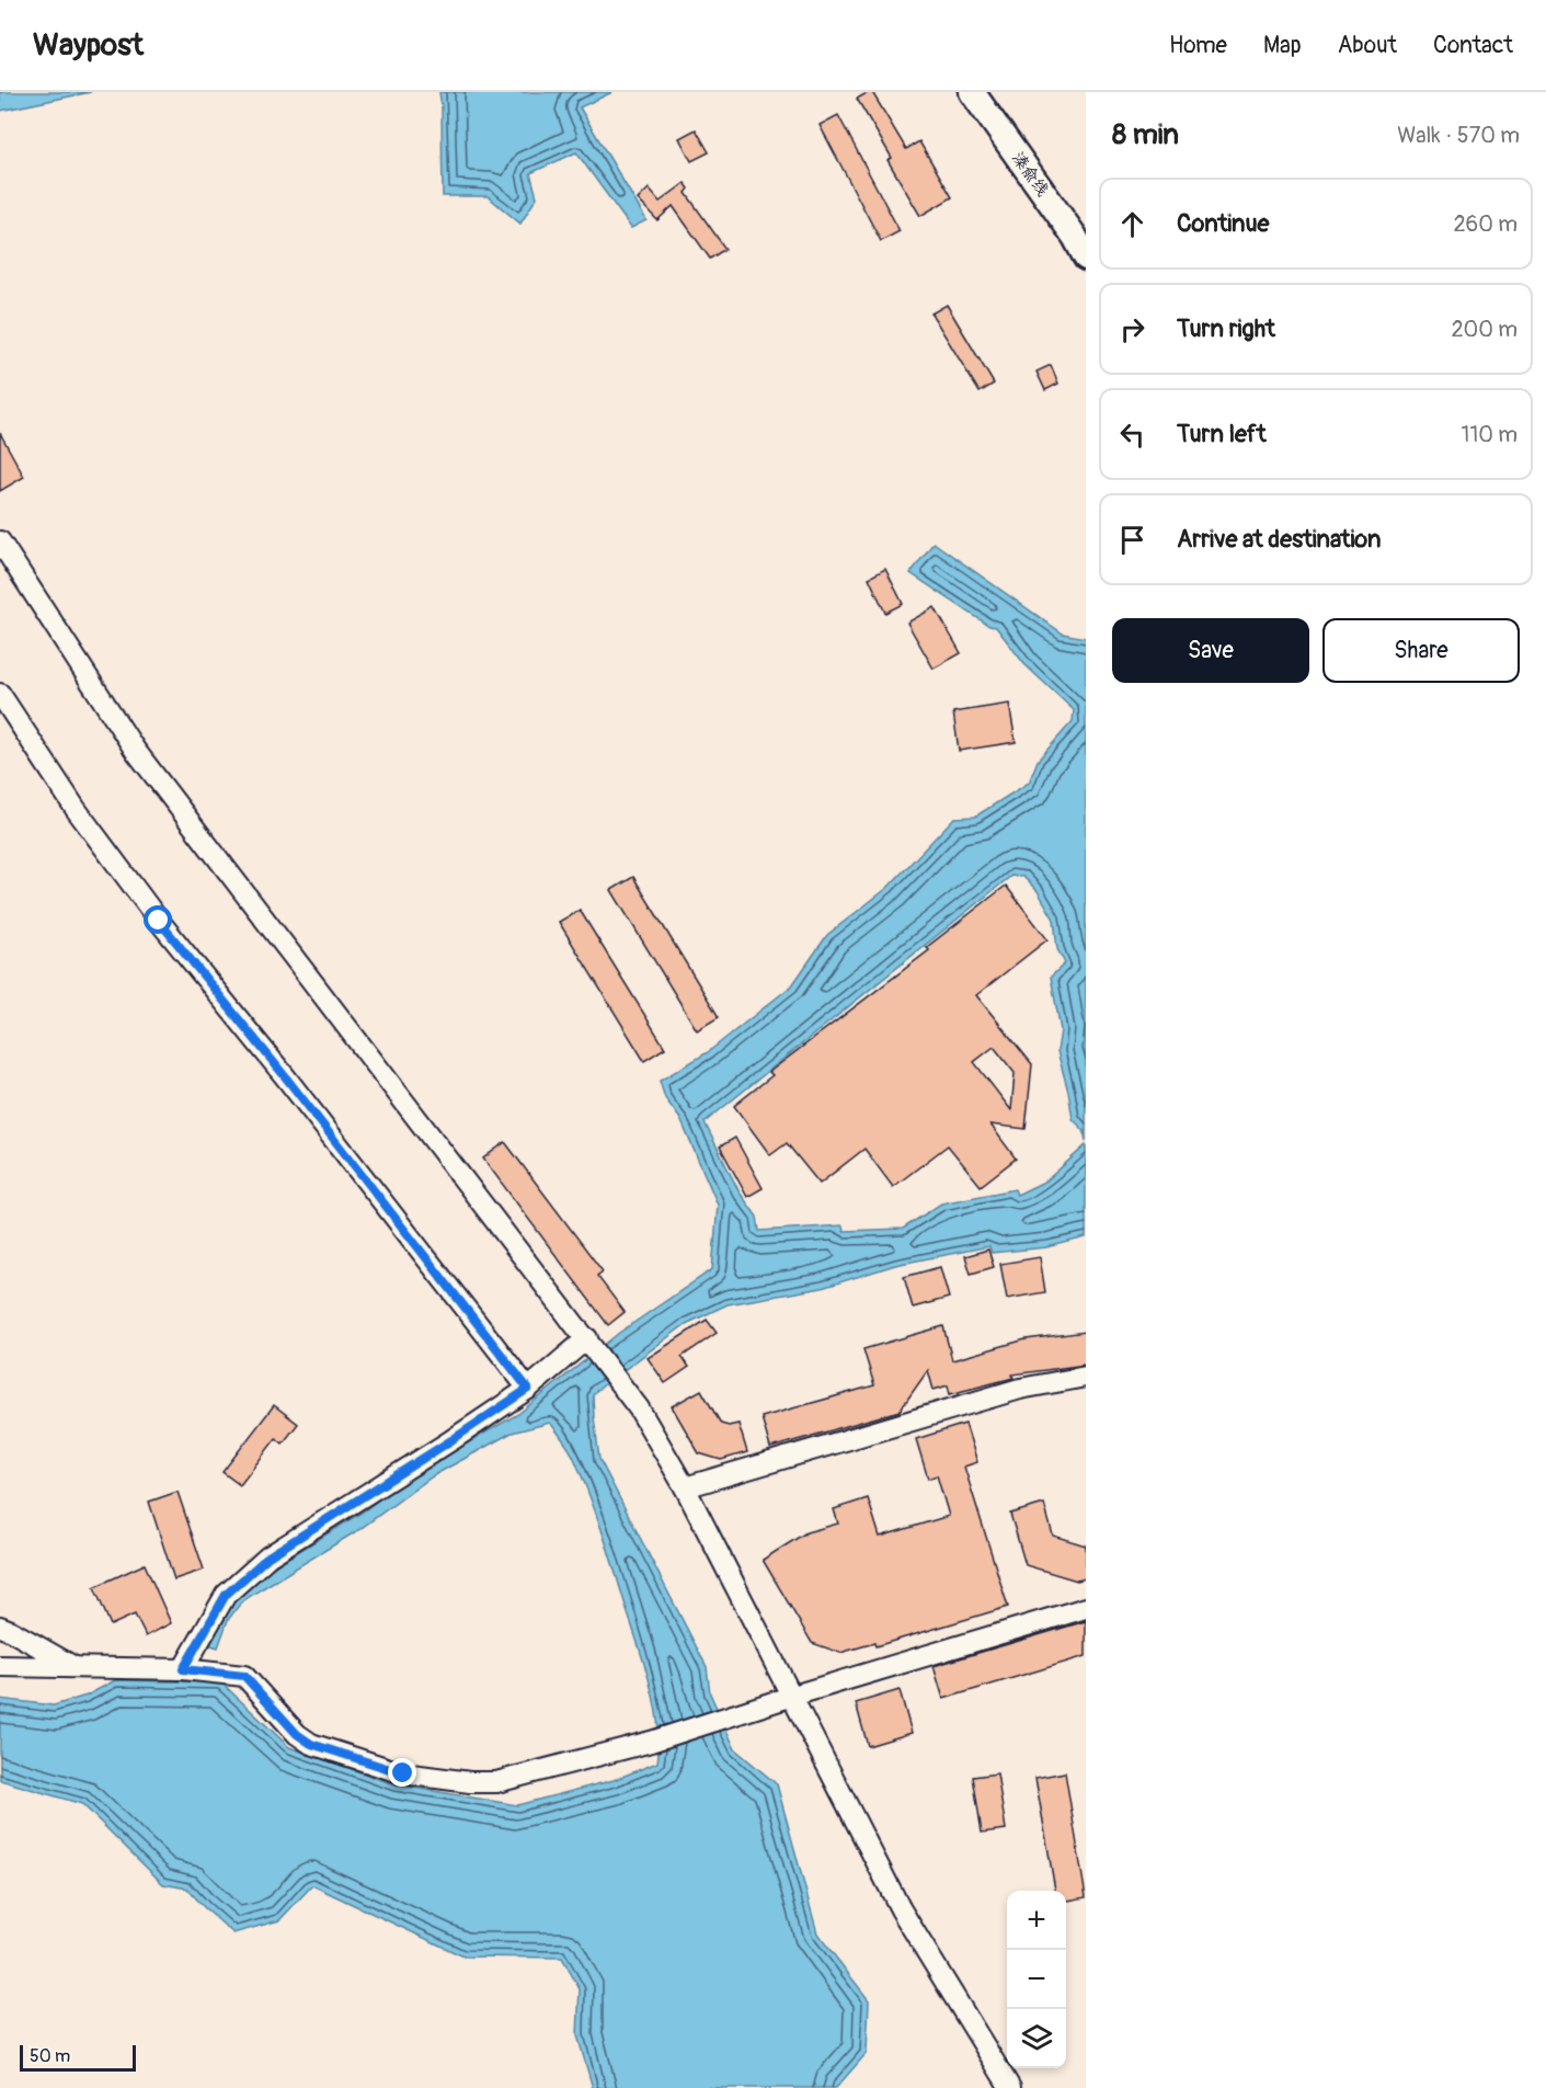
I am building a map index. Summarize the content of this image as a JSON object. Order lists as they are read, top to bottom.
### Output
{
  "streets": {
    "main road": ["溱俞线"]
  },
  "scale_bar": "50 m",
  "page": {
    "header": "Waypost",
    "nav": [
      "Home",
      "Map",
      "About",
      "Contact"
    ],
    "heading": ["8 min", "Walk · 570 m"],
    "list": [
      ["Continue", "260 m"],
      ["Turn right", "200 m"],
      ["Turn left", "110 m"],
      "Arrive at destination"
    ],
    "buttons": ["Save", "Share"],
    "map_buttons": ["+", "−"],
    "scale": "50 m"
  }
}
